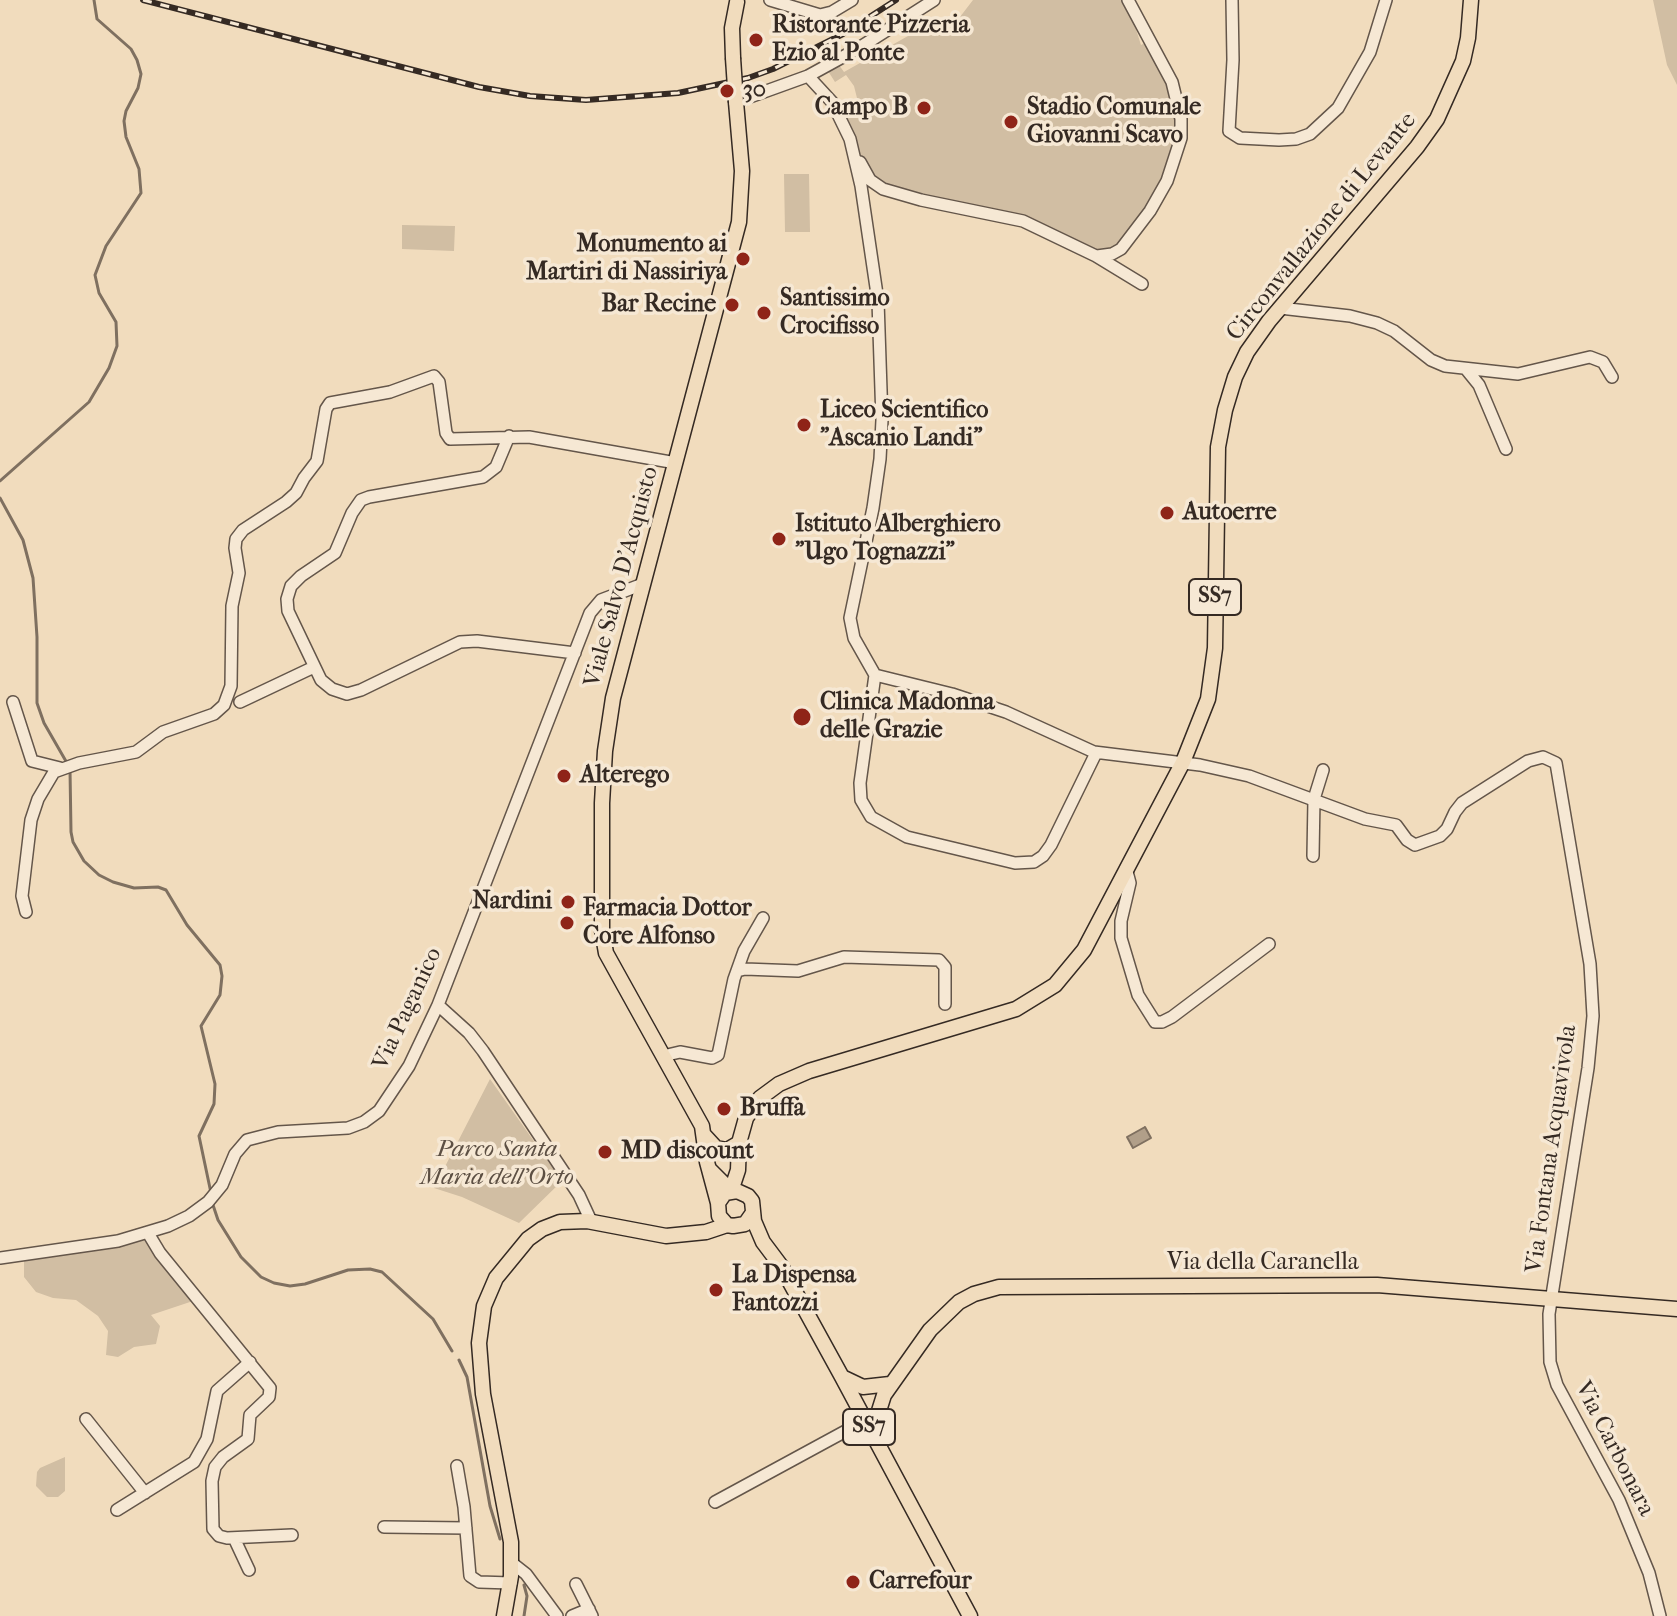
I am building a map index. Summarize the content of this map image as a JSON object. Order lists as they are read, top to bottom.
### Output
{
  "streets": {
    "main road": [
      "Circonvallazione di Levante",
      "Viale Salvo D'Acquisto",
      "SS7",
      "Via della Caranella"
    ],
    "street": ["Via Paganico", "Via Fontana Acquavivola", "Via Carbonara"]
  },
  "crossings": [
    ["Circonvallazione di Levante", "Viale Salvo D'Acquisto"],
    ["Circonvallazione di Levante", "SS7"],
    ["Circonvallazione di Levante", "Via Fontana Acquavivola"],
    ["Viale Salvo D'Acquisto", "SS7"],
    ["Viale Salvo D'Acquisto", "Via Paganico"],
    ["SS7", "Via della Caranella"],
    ["Via Fontana Acquavivola", "Via della Caranella"],
    ["Via Fontana Acquavivola", "Via Carbonara"],
    ["Via della Caranella", "Via Carbonara"]
  ],
  "parks": ["Parco Santa Maria dell'Orto"],
  "places": [
    "Ristorante Pizzeria Ezio al Ponte",
    "30",
    "Campo B",
    "Stadio Comunale Giovanni Scavo",
    "Monumento ai Martiri di Nassiriya",
    "Bar Recine",
    "Santissimo Crocifisso",
    "Liceo Scientifico \"Ascanio Landi\"",
    "Autoerre",
    "Istituto Alberghiero \"Ugo Tognazzi\"",
    "Clinica Madonna delle Grazie",
    "Alterego",
    "Nardini",
    "Farmacia Dottor Core Alfonso",
    "Bruffa",
    "MD discount",
    "La Dispensa Fantozzi",
    "Carrefour"
  ]
}
